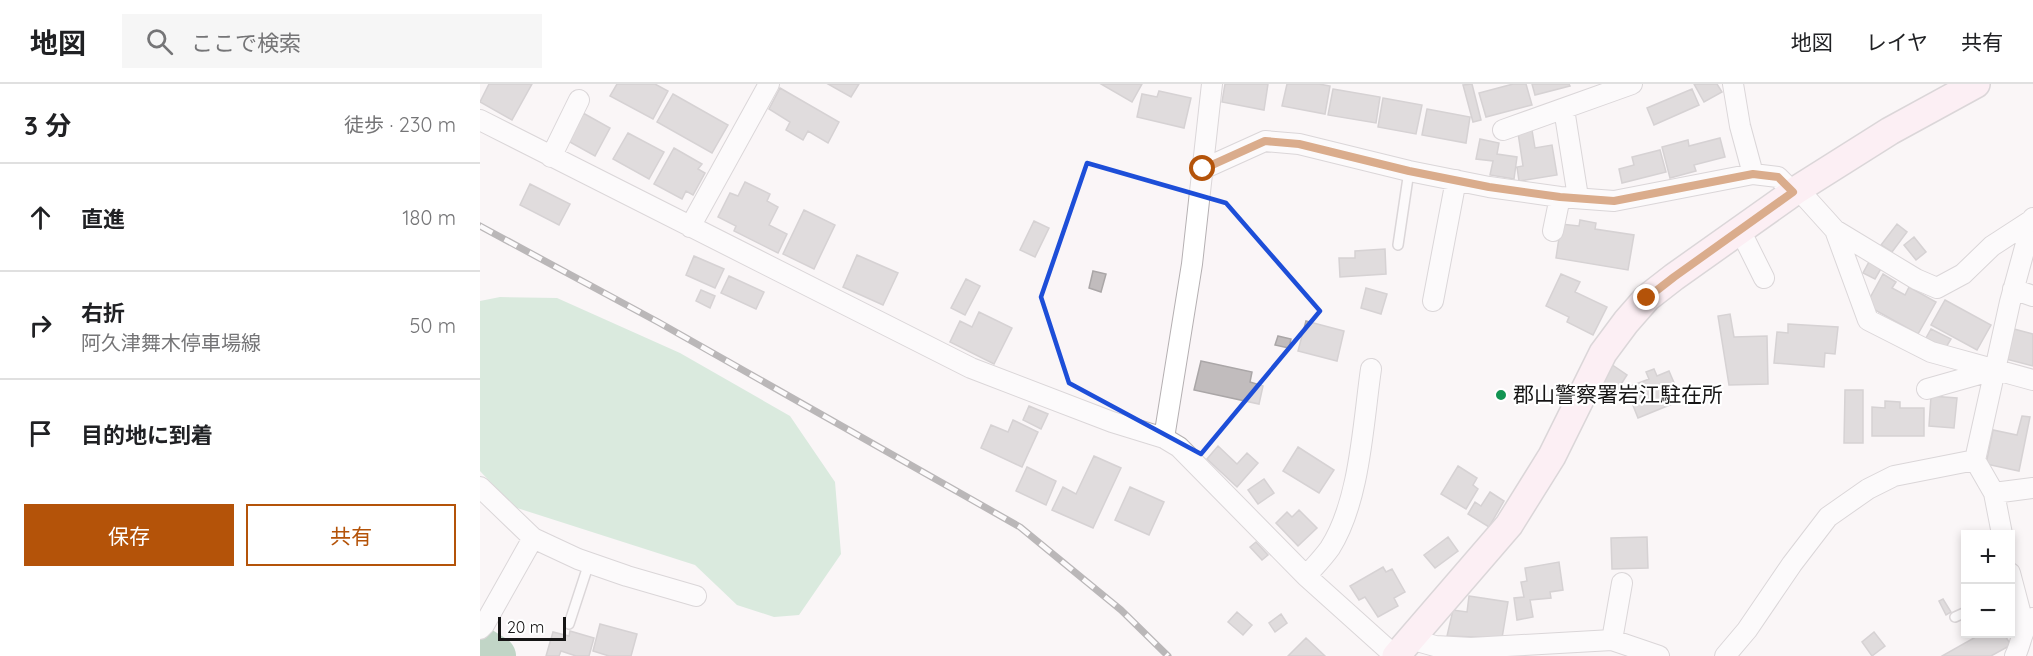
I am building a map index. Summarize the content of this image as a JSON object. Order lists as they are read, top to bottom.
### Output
{
  "places": ["郡山警察署岩江駐在所"],
  "scale_bar": "20 m",
  "page": {
    "header": "地図",
    "search": "ここで検索",
    "nav": ["地図", "レイヤ", "共有"],
    "heading": ["3 分", "徒歩 · 230 m"],
    "list": [
      ["直進", "180 m"],
      ["右折", "阿久津舞木停車場線", "50 m"],
      "目的地に到着"
    ],
    "buttons": ["保存", "共有"],
    "map_buttons": ["+", "−"],
    "scale": "20 m"
  }
}
